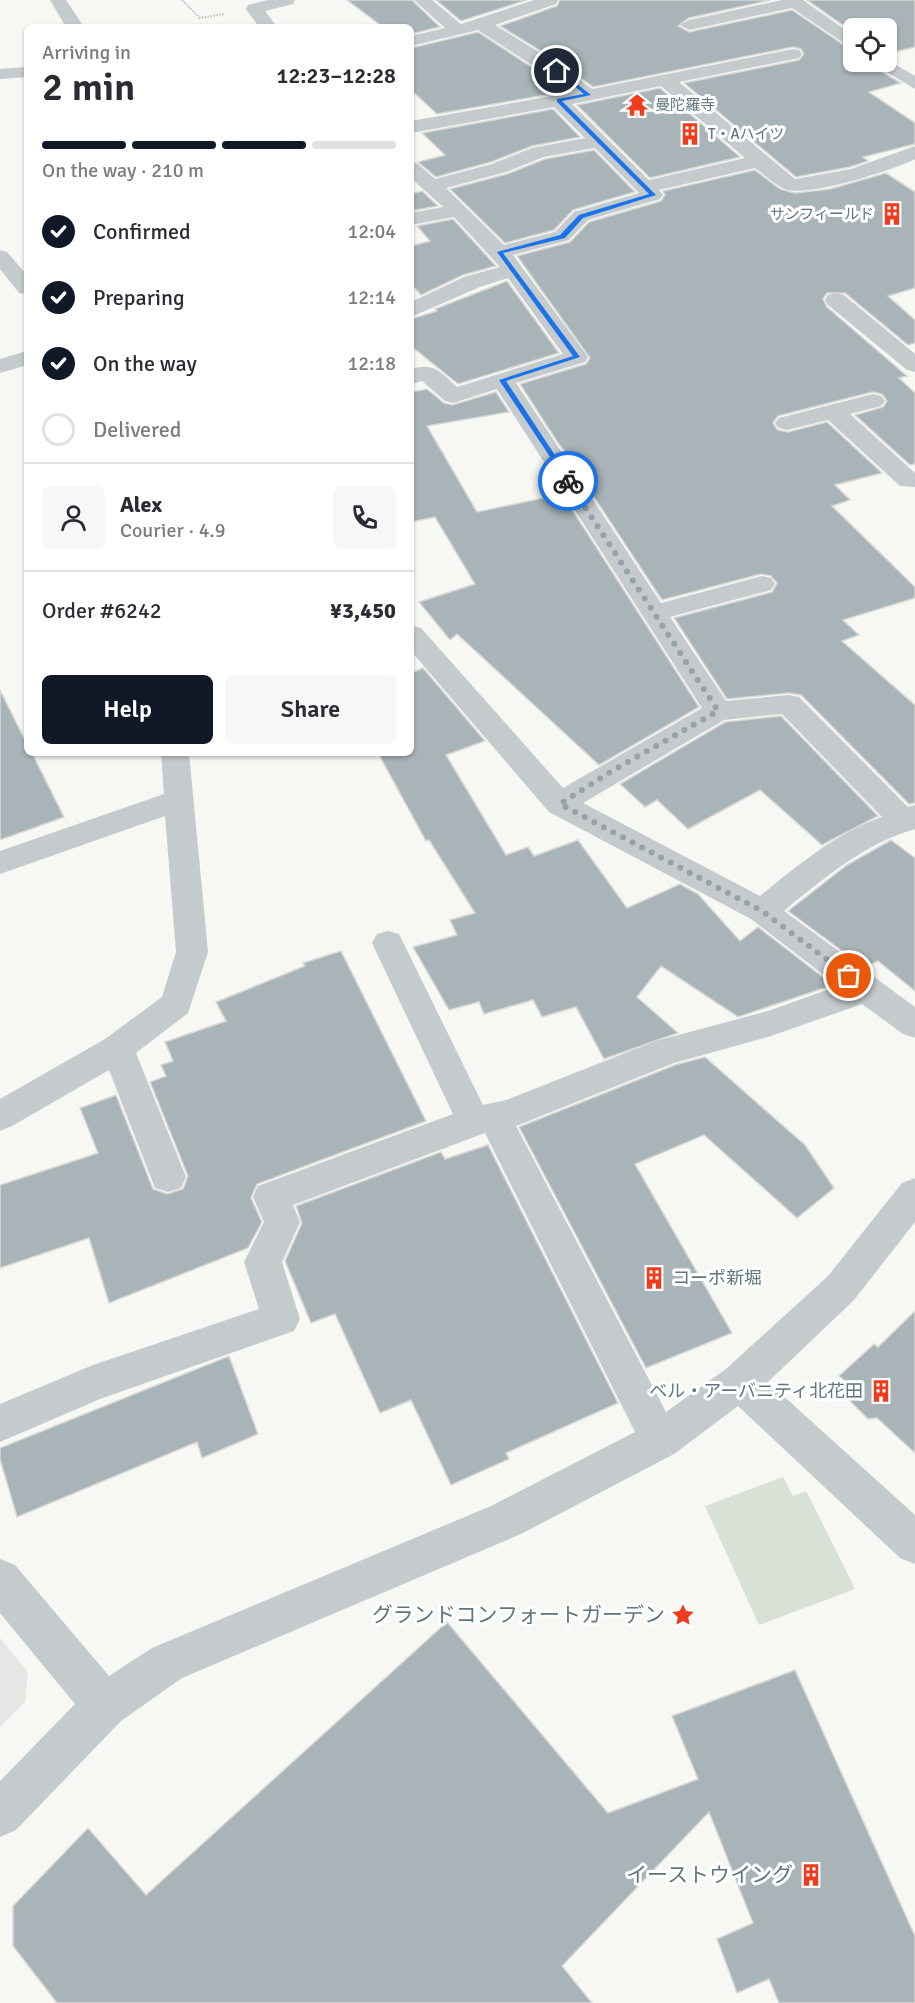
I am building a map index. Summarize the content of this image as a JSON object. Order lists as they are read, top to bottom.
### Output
{
  "places": {
    "temple": ["曼陀羅寺"],
    "building": [
      "T・Aハイツ",
      "サンフィールド",
      "コーポ新堀",
      "ベル・アーバニティ北花田",
      "イーストウイング"
    ],
    "place": ["グランドコンフォートガーデン"]
  },
  "page": {
    "heading": ["2 min", "Arriving in", "12:23–12:28"],
    "panel": [
      "Alex",
      "Courier · 4.9",
      "Order #6242",
      "¥3,450"
    ],
    "bar": "On the way · 210 m",
    "list": [
      ["Confirmed", "12:04"],
      ["Preparing", "12:14"],
      ["On the way", "12:18"],
      "Delivered"
    ],
    "buttons": ["Help", "Share"]
  }
}
